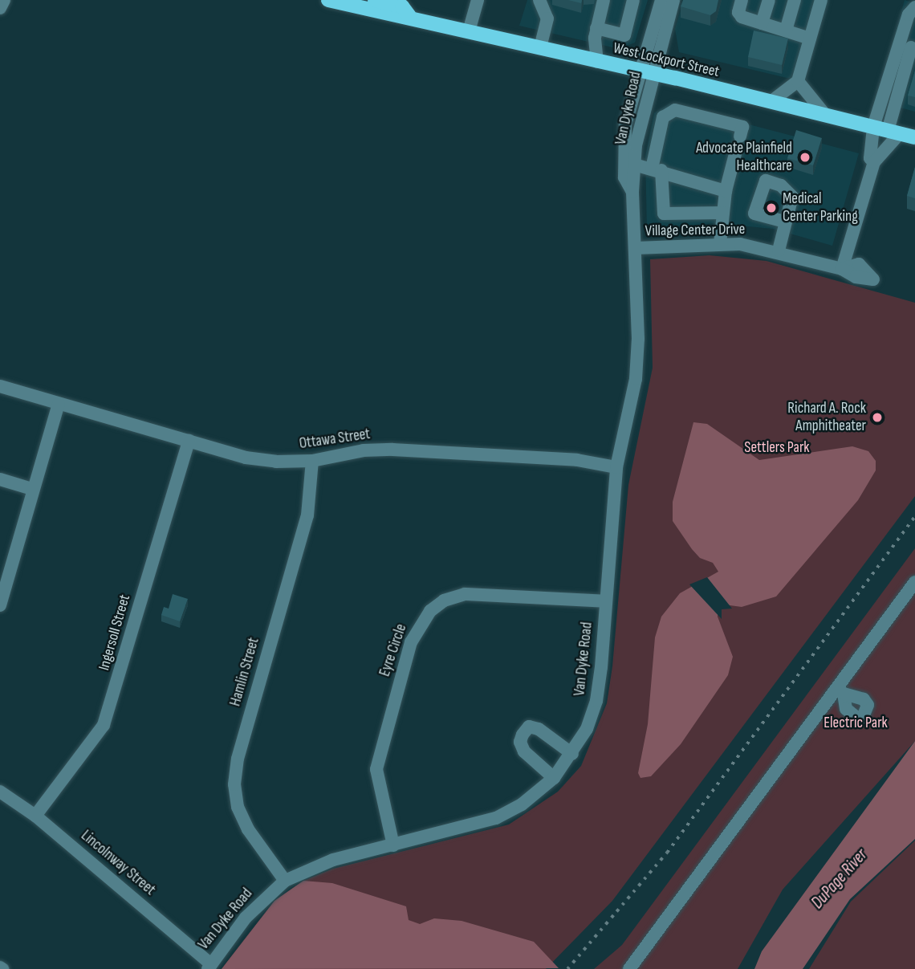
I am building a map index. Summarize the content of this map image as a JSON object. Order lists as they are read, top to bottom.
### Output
{
  "streets": {
    "main road": ["West Lockport Street"],
    "street": [
      "Van Dyke Road",
      "Village Center Drive",
      "Ottawa Street",
      "Ingersoll Street",
      "Eyre Circle",
      "Hamlin Street",
      "Lincolnway Street"
    ]
  },
  "crossings": [
    ["West Lockport Street", "Van Dyke Road"],
    ["West Lockport Street", "Village Center Drive"],
    ["Van Dyke Road", "Village Center Drive"],
    ["Van Dyke Road", "Ottawa Street"],
    ["Van Dyke Road", "Eyre Circle"],
    ["Van Dyke Road", "Hamlin Street"],
    ["Van Dyke Road", "Lincolnway Street"],
    ["Ottawa Street", "Ingersoll Street"],
    ["Ottawa Street", "Hamlin Street"],
    ["Ingersoll Street", "Lincolnway Street"]
  ],
  "water": ["DuPage River"],
  "parks": ["Settlers Park", "Electric Park"],
  "places": ["Advocate Plainfield Healthcare", "Medical Center Parking", "Richard A. Rock Amphitheater"]
}
